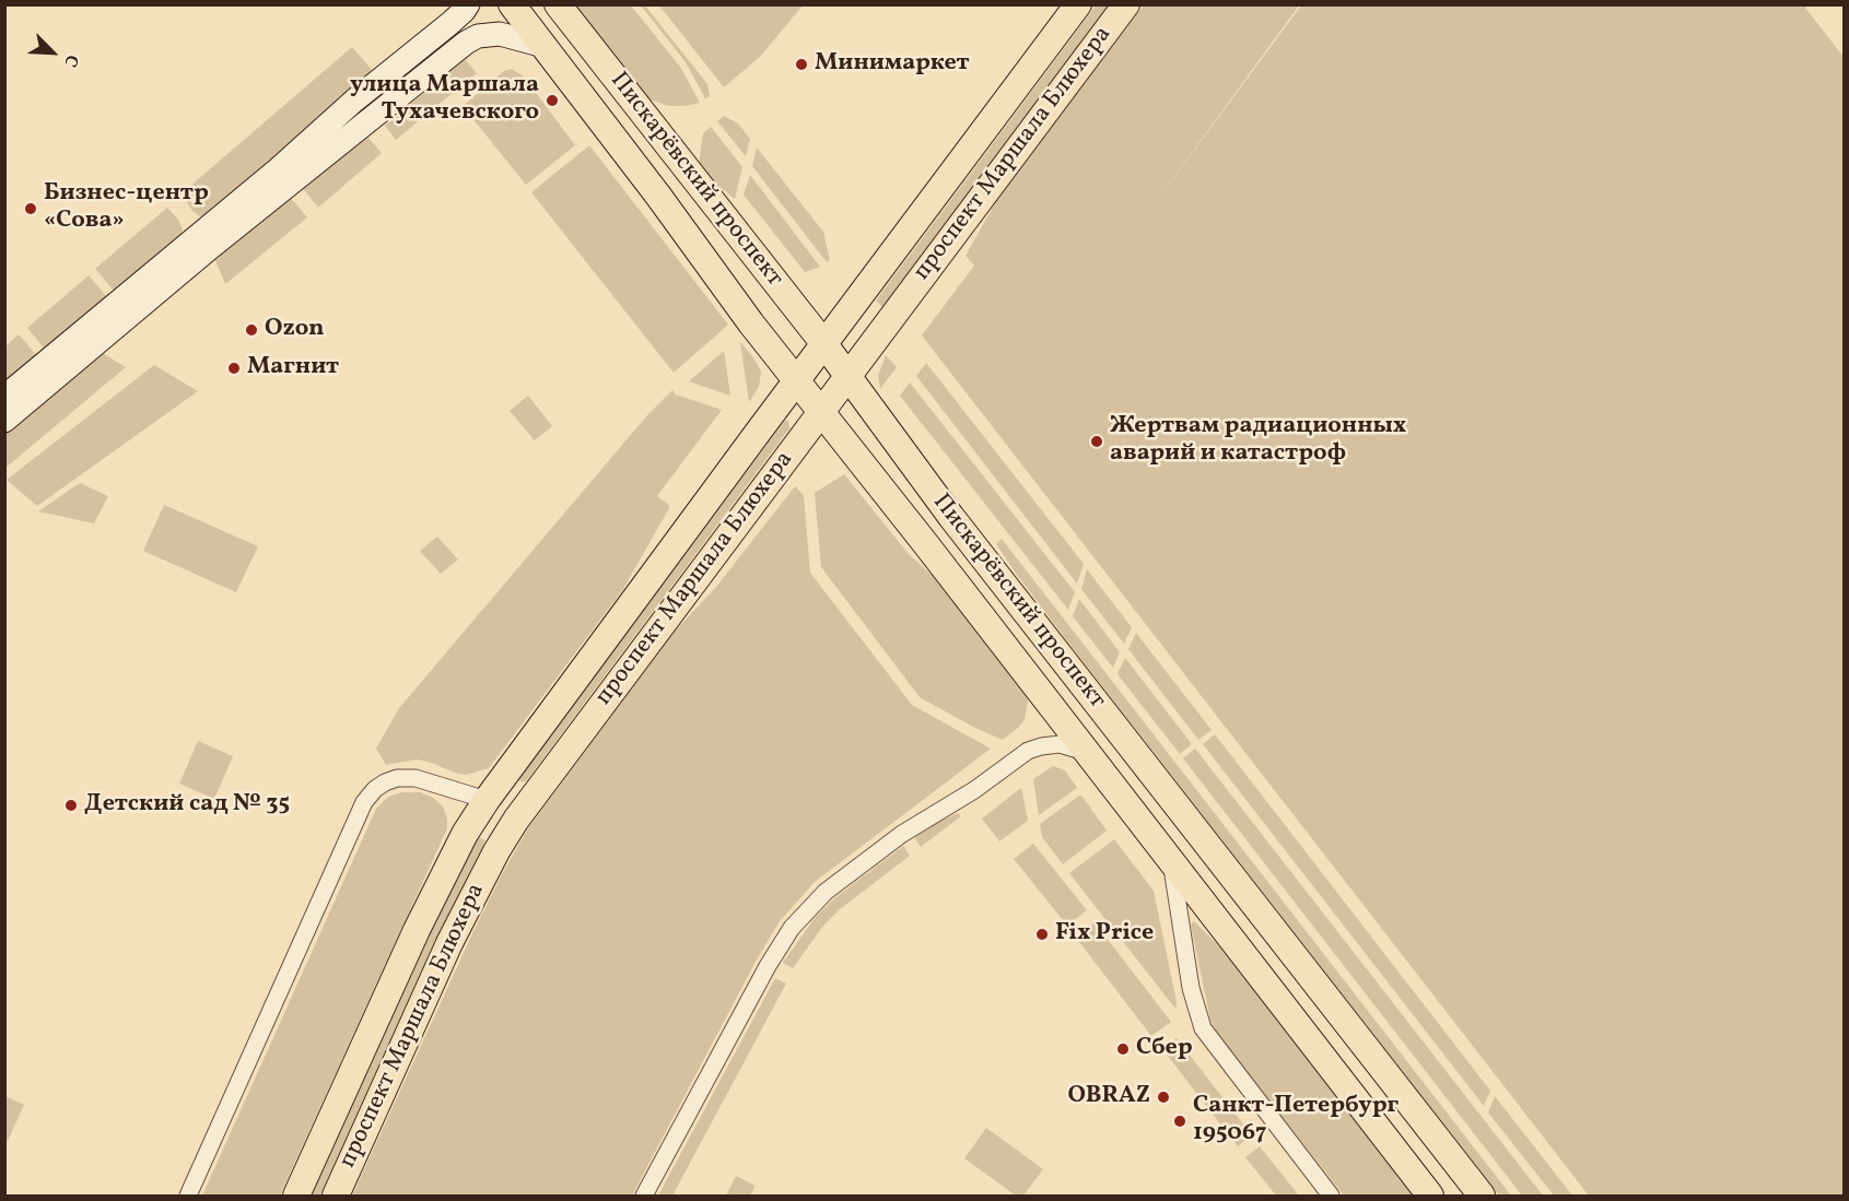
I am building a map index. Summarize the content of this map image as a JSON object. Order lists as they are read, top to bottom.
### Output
{
  "streets": {
    "main road": ["проспект Маршала Блюхера", "Пискарёвский проспект"]
  },
  "crossings": [
    ["проспект Маршала Блюхера", "Пискарёвский проспект"]
  ],
  "places": [
    "Минимаркет",
    "улица Маршала Тухачевского",
    "Бизнес-центр «Сова»",
    "Ozon",
    "Магнит",
    "Жертвам радиационных аварий и катастроф",
    "Детский сад № 35",
    "Fix Price",
    "Сбер",
    "OBRAZ",
    "Санкт-Петербург 195067"
  ],
  "north": "bottom right"
}
